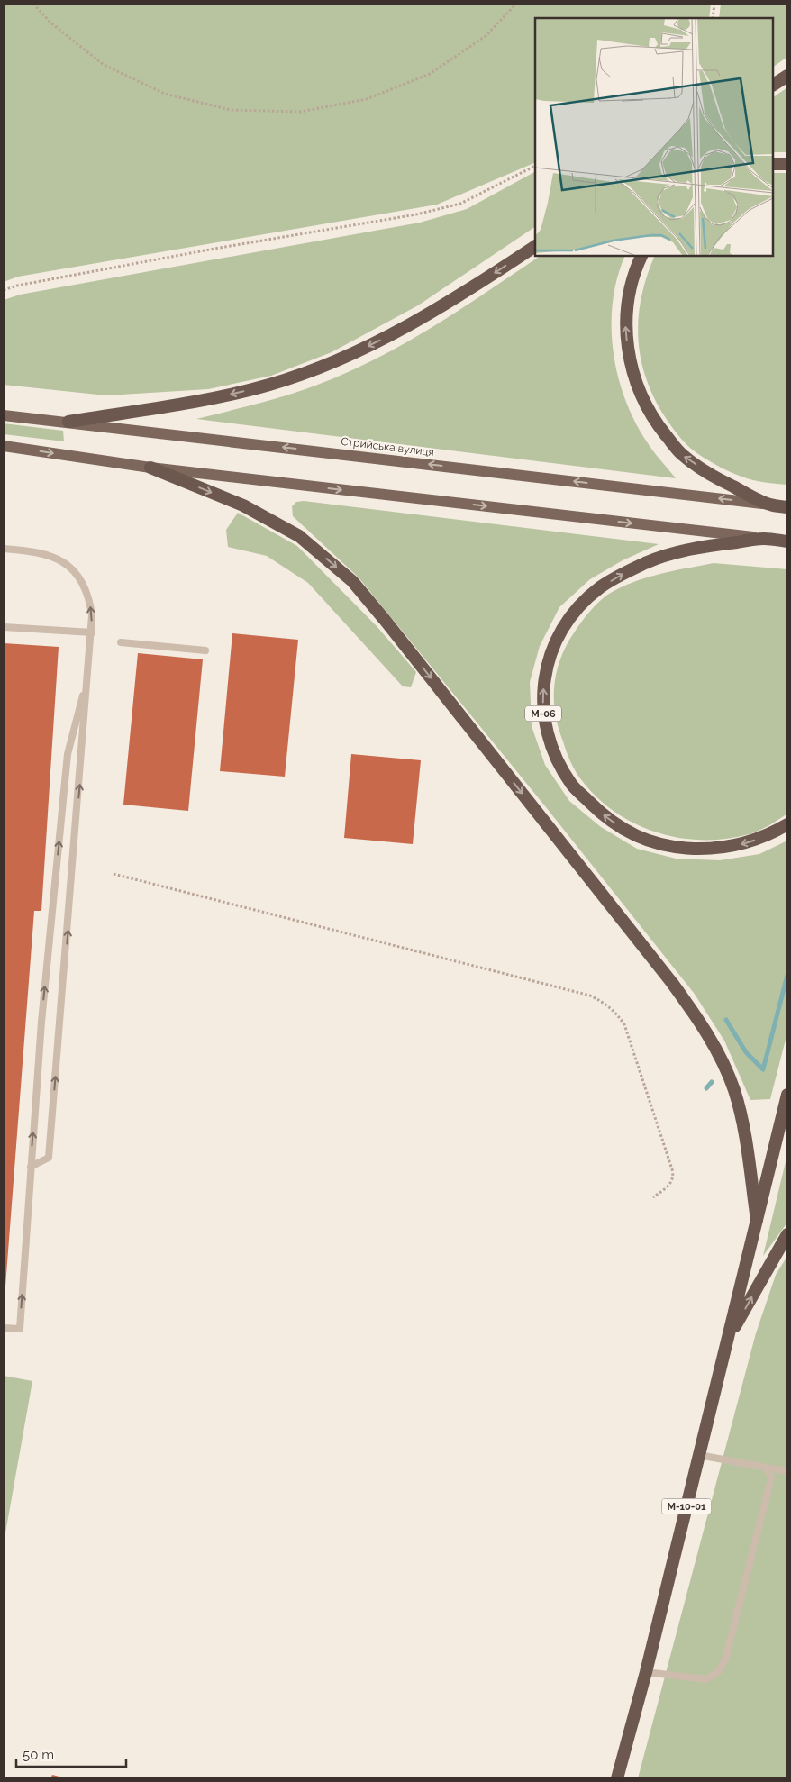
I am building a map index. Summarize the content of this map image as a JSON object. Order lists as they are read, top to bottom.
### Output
{
  "streets": {
    "highway": ["М-06", "М-10-01"],
    "main road": ["Стрийська вулиця"]
  },
  "scale_bar": "50 m"
}
